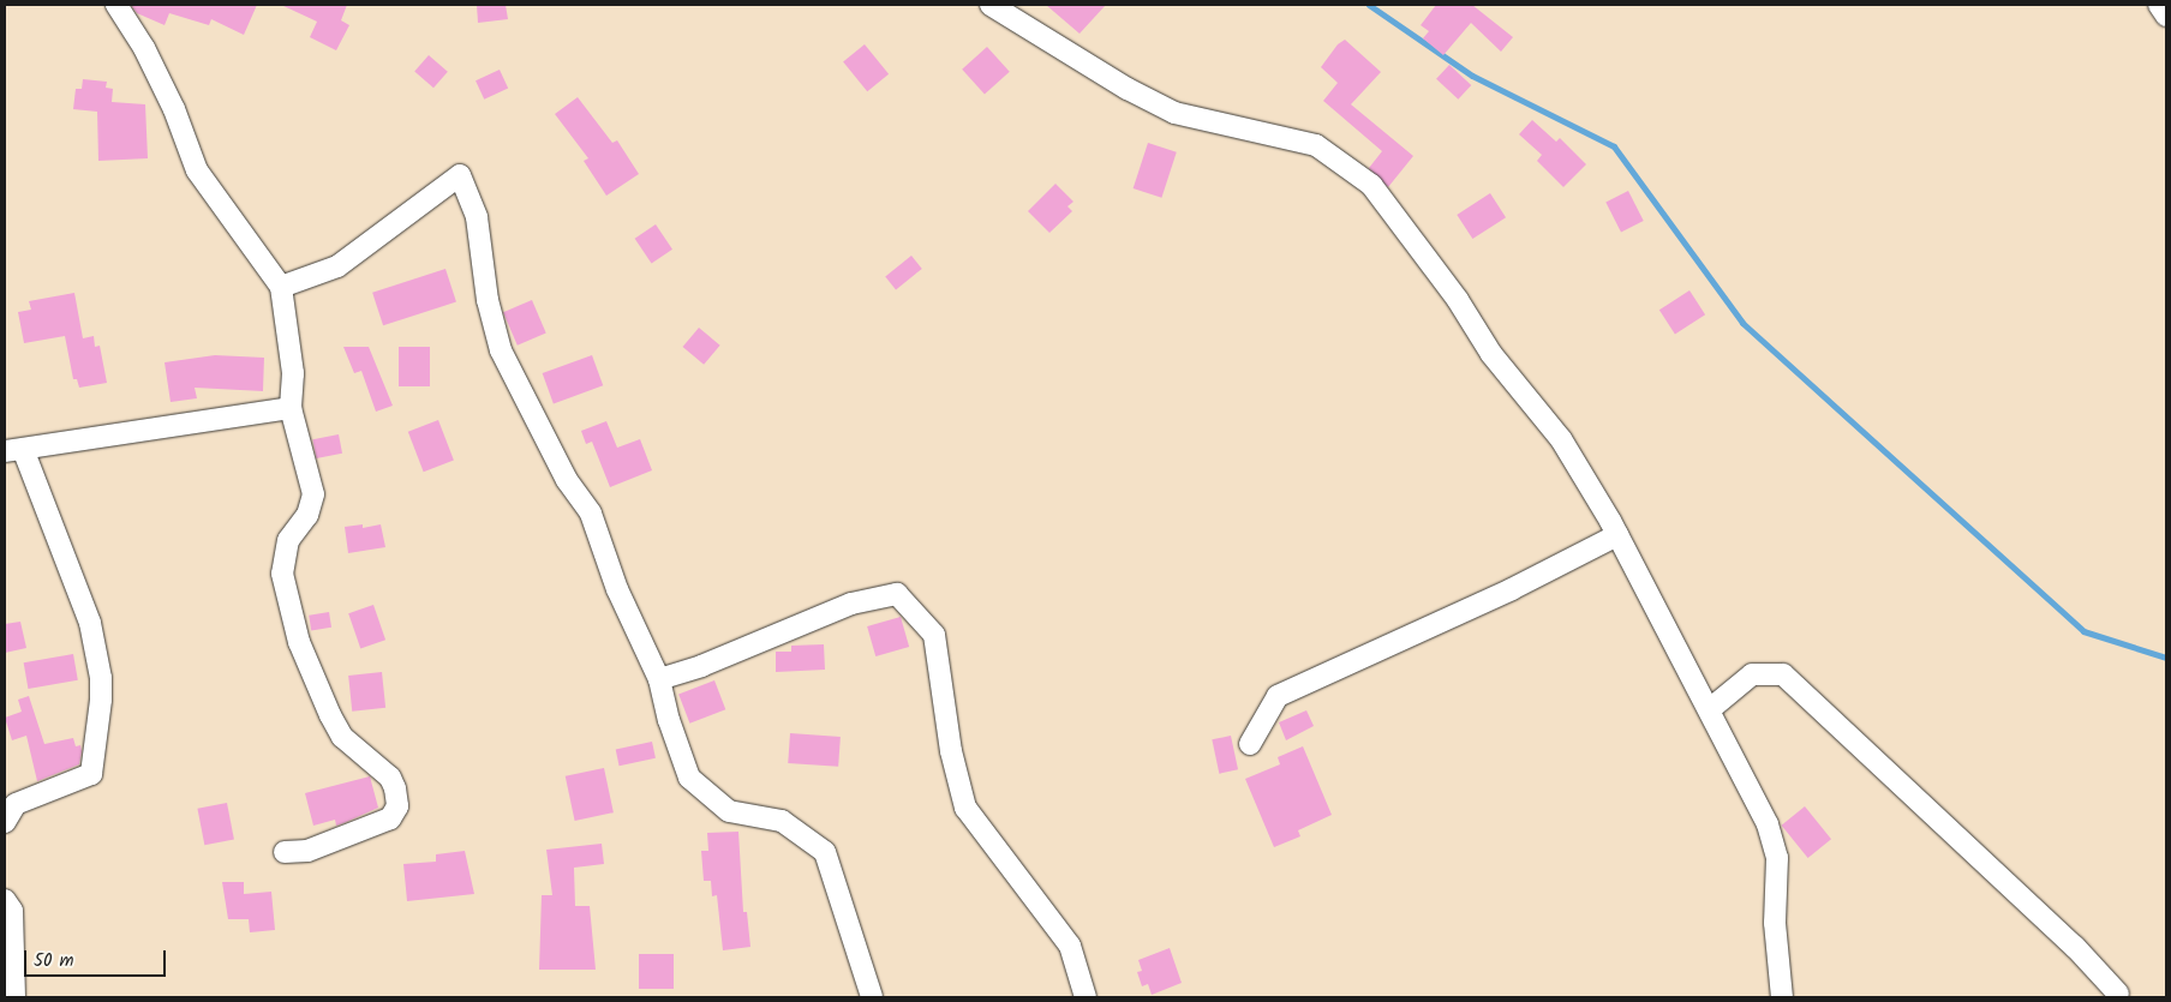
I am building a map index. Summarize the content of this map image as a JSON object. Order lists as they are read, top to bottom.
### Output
{
  "scale_bar": "50 m"
}
